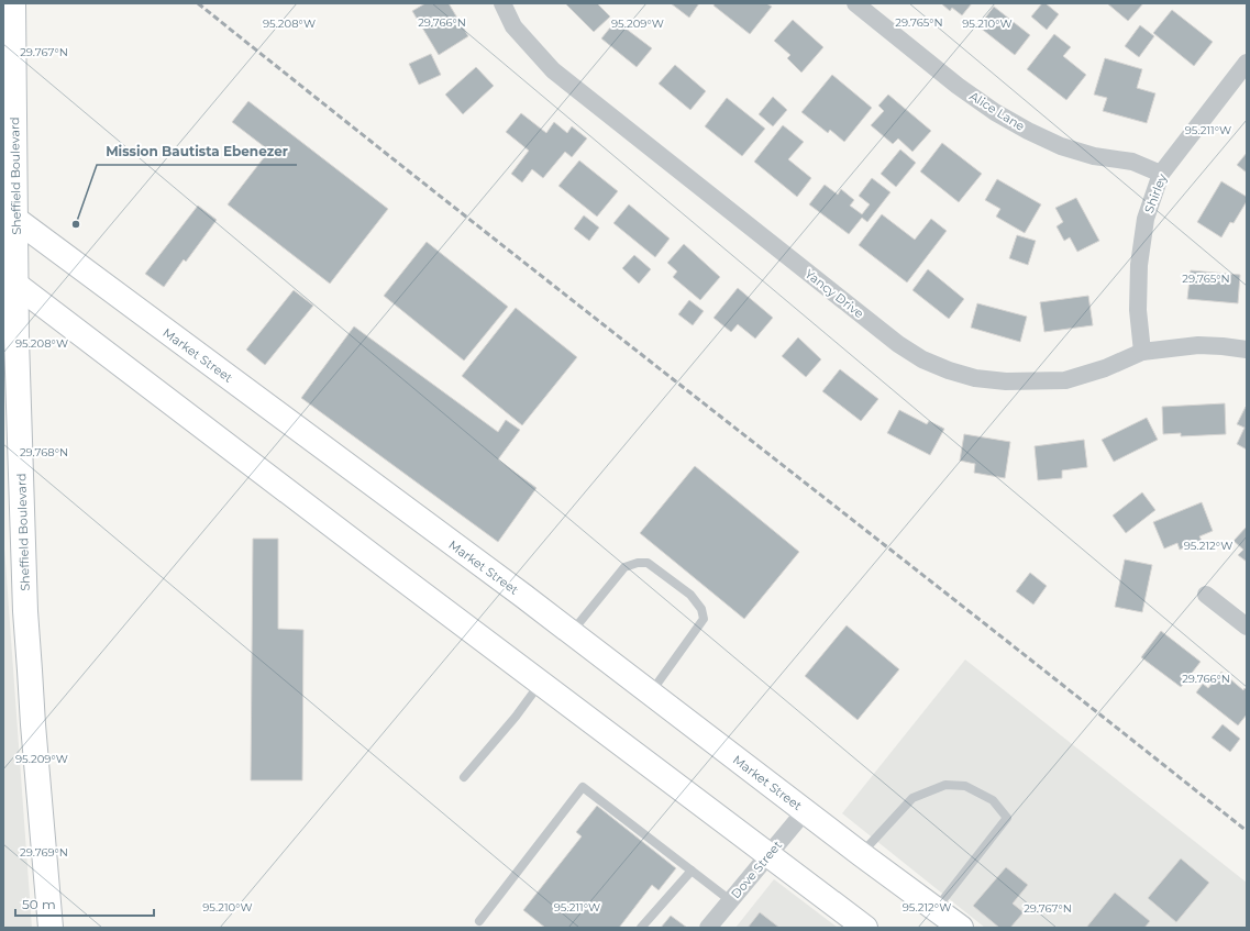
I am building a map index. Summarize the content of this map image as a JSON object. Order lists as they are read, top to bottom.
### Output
{
  "streets": {
    "main road": ["Sheffield Boulevard", "Market Street"],
    "street": [
      "Alice Lane",
      "Shirley",
      "Yancy Drive",
      "Dove Street"
    ]
  },
  "crossings": [
    ["Alice Lane", "Shirley"],
    ["Sheffield Boulevard", "Market Street"],
    ["Shirley", "Yancy Drive"],
    ["Market Street", "Dove Street"]
  ],
  "places": ["Mission Bautista Ebenezer"],
  "scale_bar": "50 m",
  "coordinates": [
    "29.766°N",
    "29.765°N",
    "95.208°W",
    "95.209°W",
    "95.210°W",
    "29.767°N",
    "95.211°W",
    "29.768°N",
    "95.212°W",
    "29.769°N"
  ]
}
